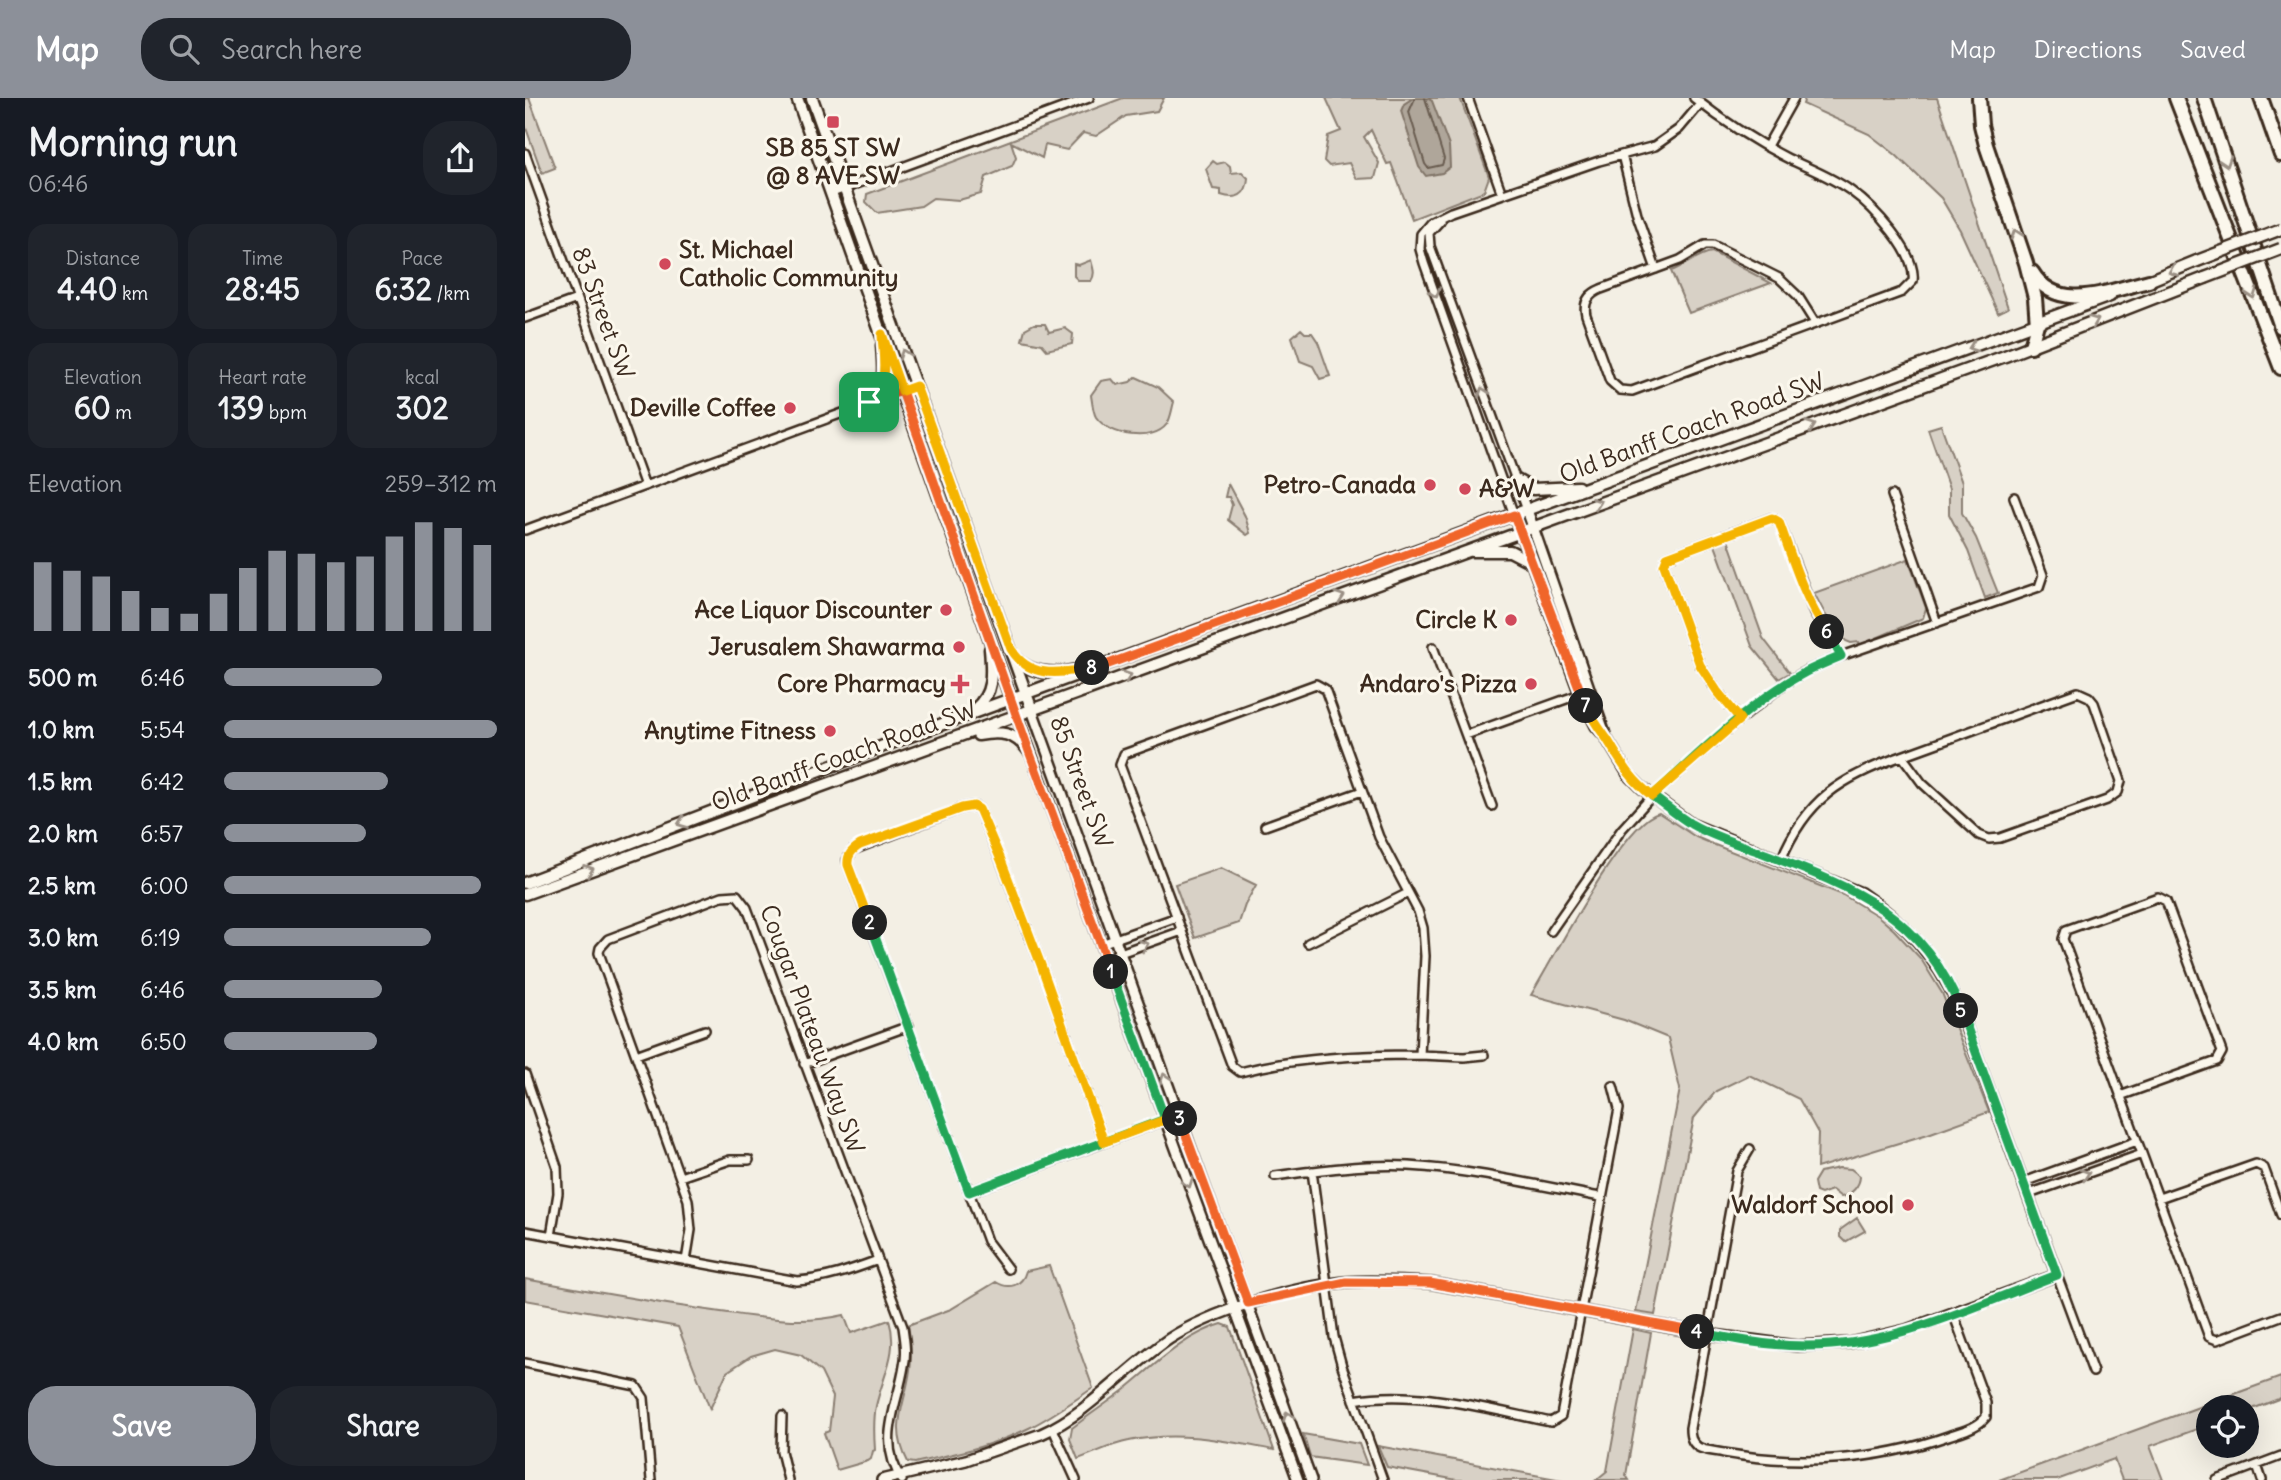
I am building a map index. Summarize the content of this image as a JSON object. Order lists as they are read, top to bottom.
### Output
{
  "streets": {
    "main road": ["Old Banff Coach Road SW", "85 Street SW"],
    "street": ["83 Street SW", "Cougar Plateau Way SW"]
  },
  "crossings": [
    ["Old Banff Coach Road SW", "85 Street SW"]
  ],
  "places": {
    "transit": ["SB 85 ST SW @ 8 AVE SW"],
    "other": [
      "St. Michael Catholic Community",
      "Deville Coffee",
      "Petro-Canada",
      "A&W",
      "Ace Liquor Discounter",
      "Circle K",
      "Jerusalem Shawarma",
      "Andaro's Pizza",
      "Anytime Fitness",
      "Waldorf School"
    ],
    "health": ["Core Pharmacy"]
  },
  "page": {
    "header": "Map",
    "search": "Search here",
    "nav": ["Map", "Directions", "Saved"],
    "heading": ["Morning run", "06:46"],
    "stats": [
      ["Distance", "4.40 km"],
      ["Time", "28:45"],
      ["Pace", "6:32 /km"],
      ["Elevation", "60 m"],
      ["Heart rate", "139 bpm"],
      ["kcal", "302"]
    ],
    "chart": ["Elevation", "259–312 m"],
    "pins": [
      "6",
      "8",
      "7",
      "2",
      "1",
      "5",
      "3",
      "4"
    ],
    "list": [
      {
        "name": "500 m",
        "note": "6:46"
      },
      {
        "name": "1.0 km",
        "note": "5:54"
      },
      {
        "name": "1.5 km",
        "note": "6:42"
      },
      {
        "name": "2.0 km",
        "note": "6:57"
      },
      {
        "name": "2.5 km",
        "note": "6:00"
      },
      {
        "name": "3.0 km",
        "note": "6:19"
      },
      {
        "name": "3.5 km",
        "note": "6:46"
      },
      {
        "name": "4.0 km",
        "note": "6:50"
      }
    ],
    "buttons": ["Save", "Share"]
  }
}
